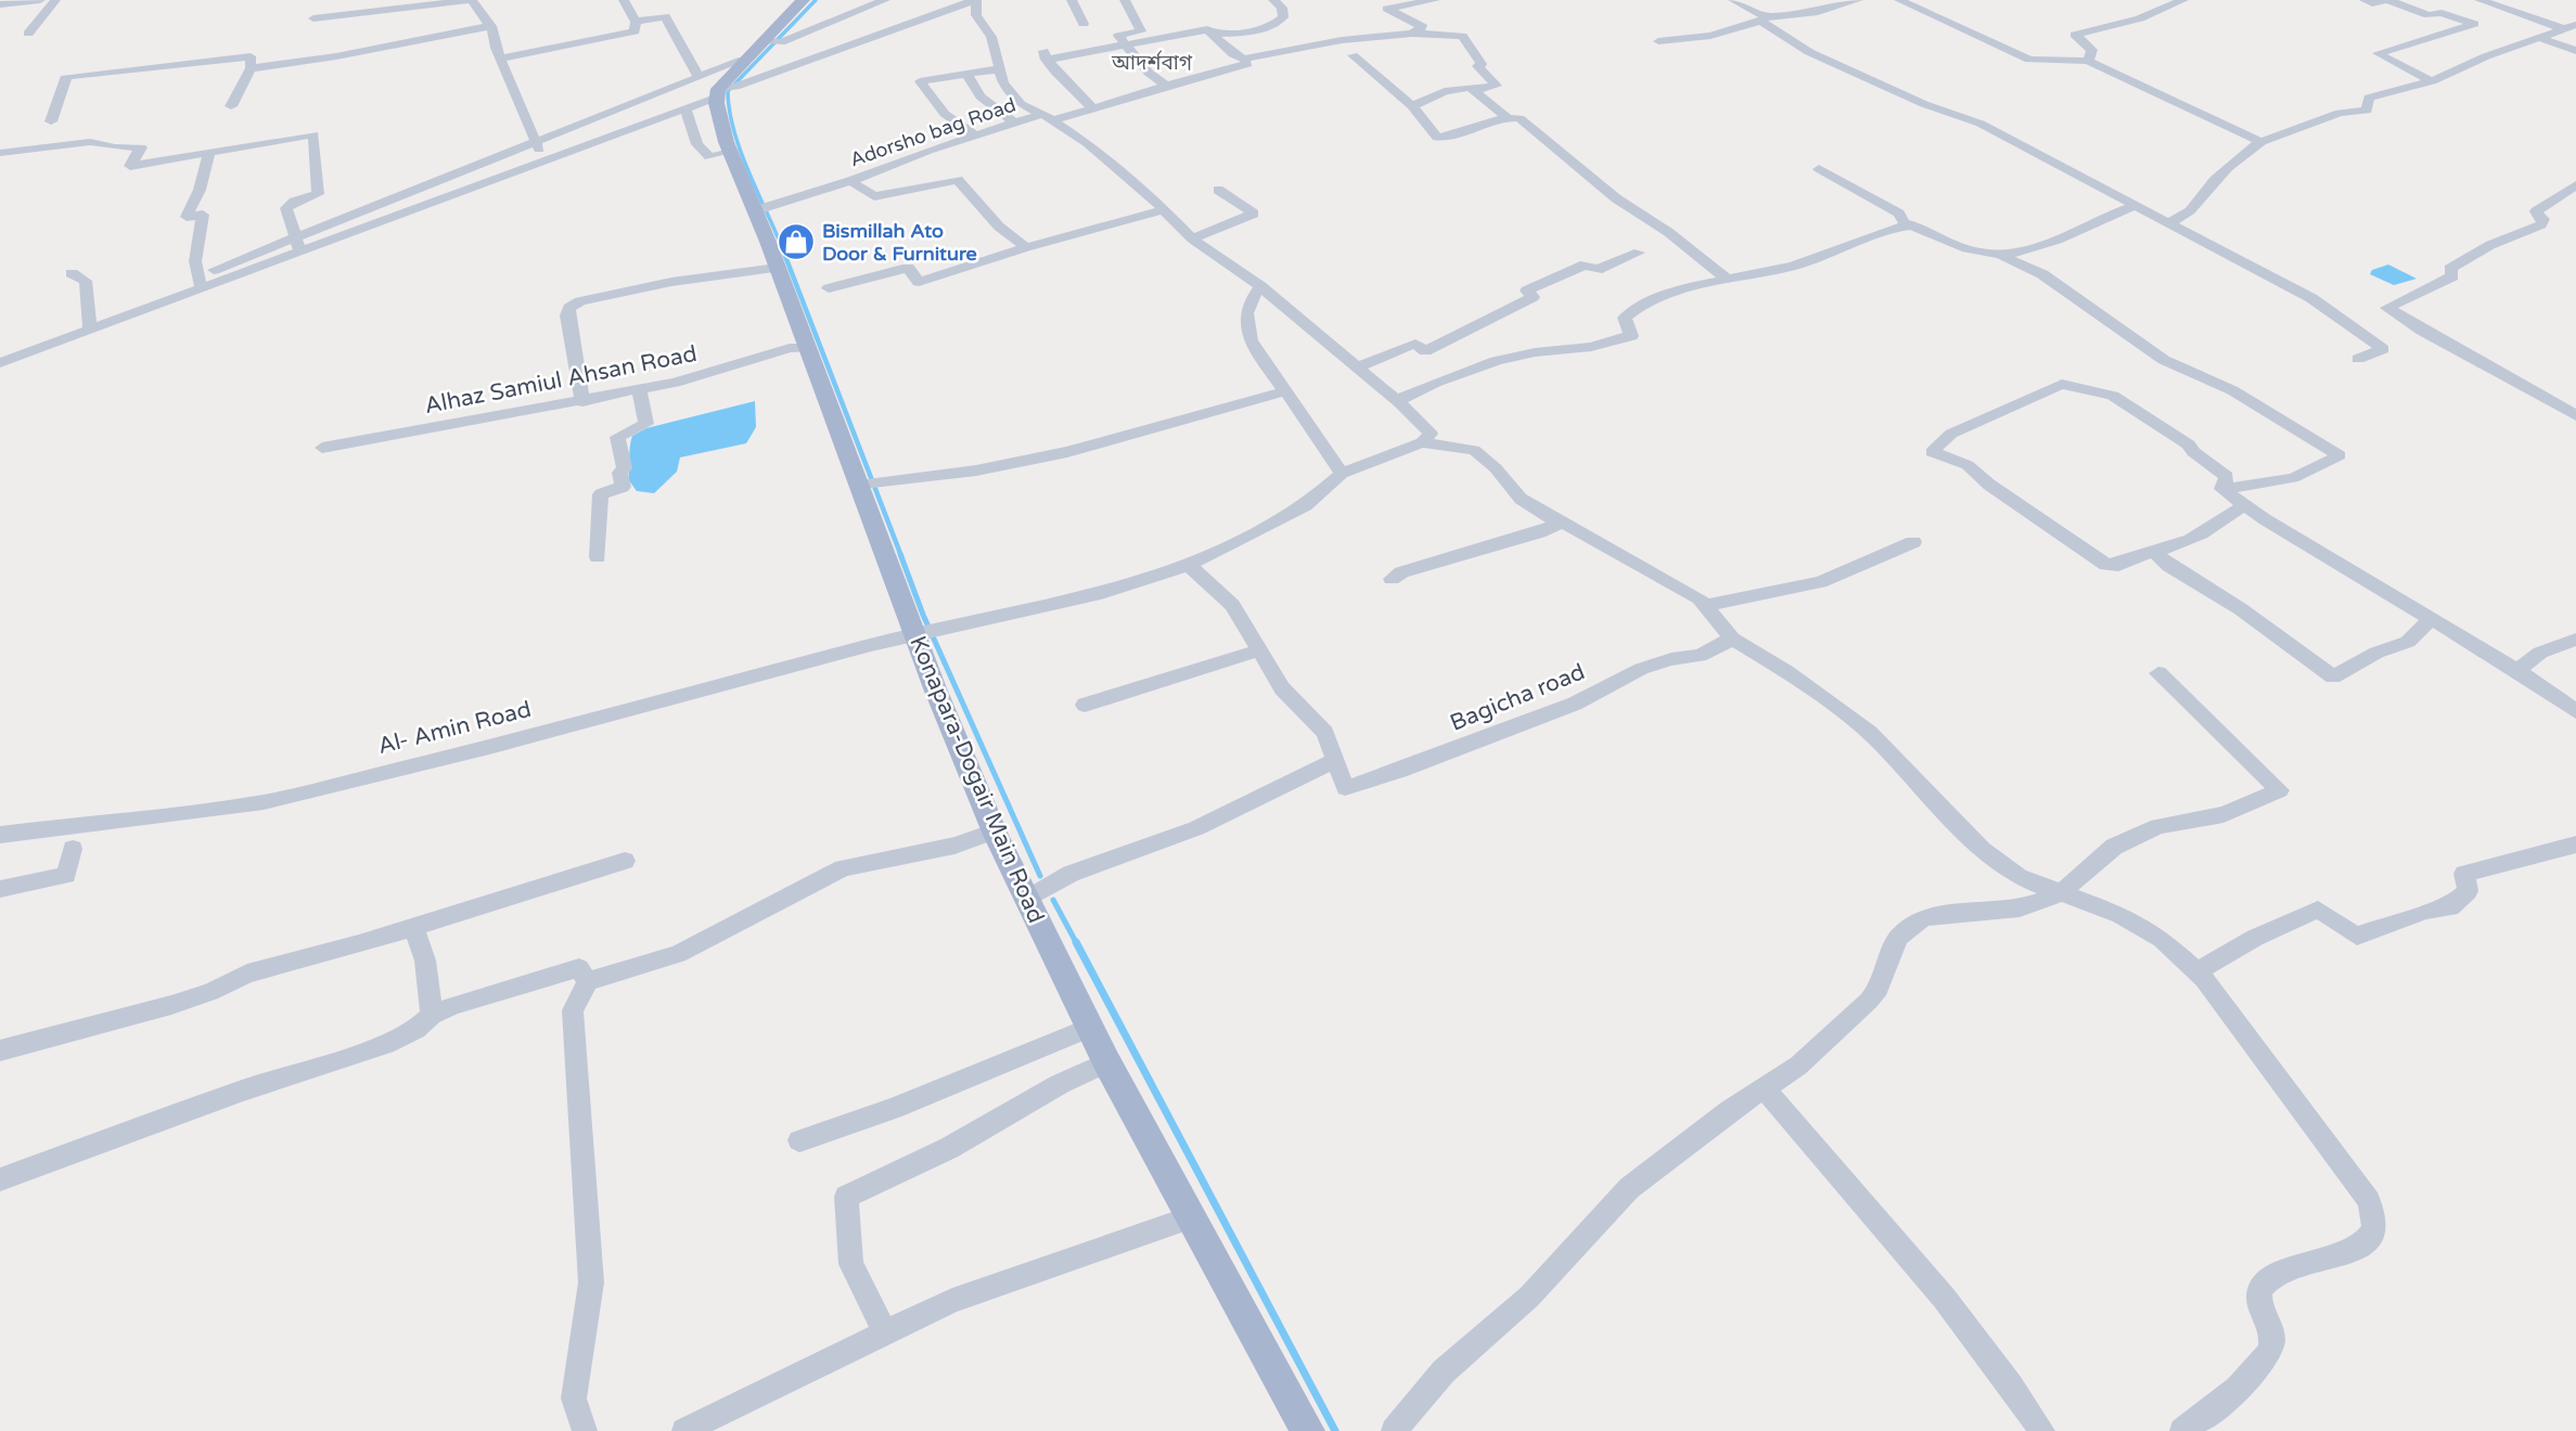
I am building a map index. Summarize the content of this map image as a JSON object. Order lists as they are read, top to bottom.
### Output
{
  "streets": {
    "main road": ["Konapara-Dogair Main Road"],
    "street": [
      "Adorsho bag Road",
      "Alhaz Samiul Ahsan Road",
      "Bagicha road",
      "Al- Amin Road"
    ]
  },
  "crossings": [
    ["Adorsho bag Road", "Konapara-Dogair Main Road"],
    ["Alhaz Samiul Ahsan Road", "Konapara-Dogair Main Road"],
    ["Bagicha road", "Al- Amin Road"],
    ["Al- Amin Road", "Konapara-Dogair Main Road"]
  ],
  "districts": ["আদর্শবাগ"],
  "places": {
    "shop": ["Bismillah Ato Door & Furniture"]
  }
}
